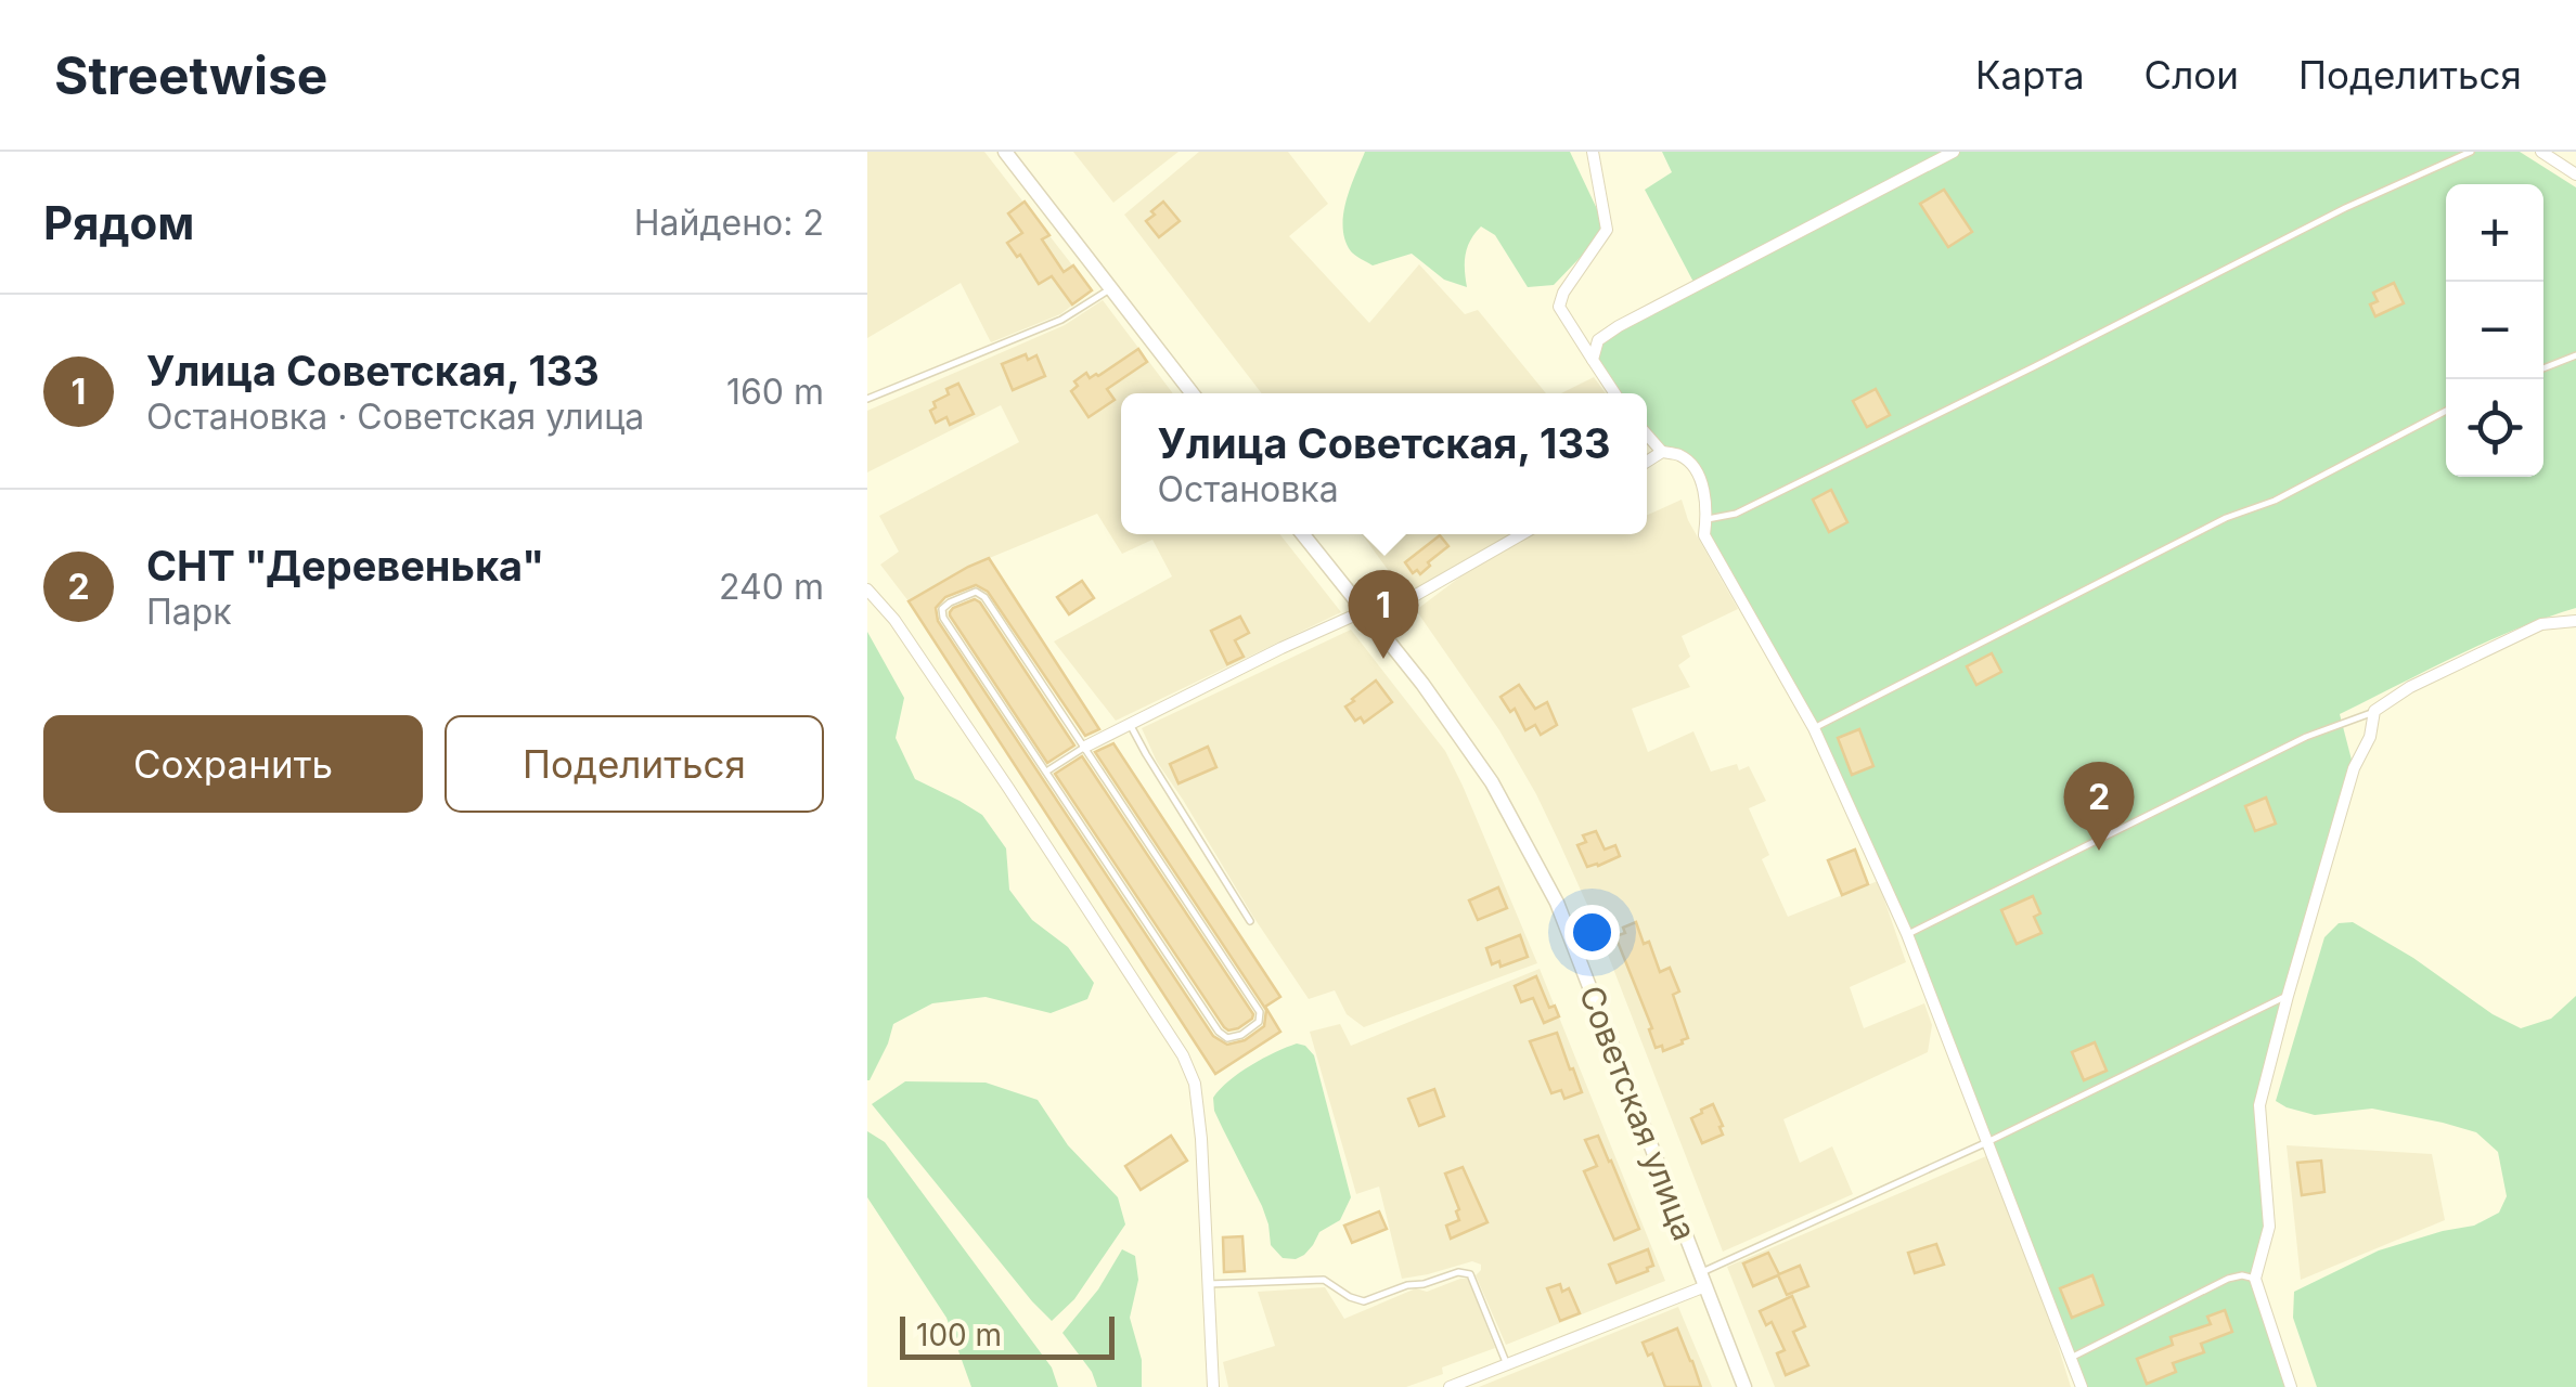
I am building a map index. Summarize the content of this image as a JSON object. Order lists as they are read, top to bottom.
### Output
{
  "streets": {
    "street": ["Советская улица"]
  },
  "scale_bar": "100 m",
  "page": {
    "header": "Streetwise",
    "nav": ["Карта", "Слои", "Поделиться"],
    "heading": ["Рядом", "Найдено: 2"],
    "map_buttons": ["+", "−"],
    "list": [
      {
        "mark": "1",
        "name": "Улица Советская, 133",
        "note": "Остановка · Советская улица",
        "value": "160 m"
      },
      {
        "mark": "2",
        "name": "СНТ \"Деревенька\"",
        "note": "Парк",
        "value": "240 m"
      }
    ],
    "popup": ["Улица Советская, 133", "Остановка"],
    "pins": ["1", "2"],
    "buttons": ["Сохранить", "Поделиться"],
    "scale": "100 m"
  }
}
